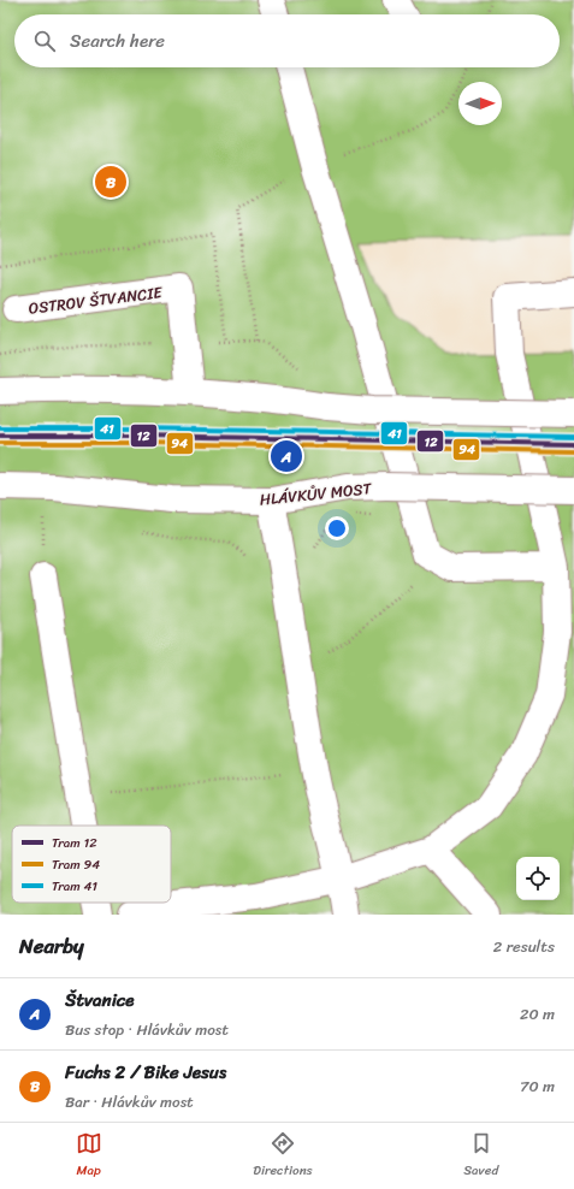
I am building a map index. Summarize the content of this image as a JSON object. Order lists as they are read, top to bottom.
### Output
{
  "streets": {
    "main road": ["OSTROV ŠTVANCIE", "HLÁVKŮV MOST"]
  },
  "lines": ["tram line 41", "tram line 12", "tram line 94"],
  "legend": ["Tram 12", "Tram 94", "Tram 41"],
  "north": "right",
  "page": {
    "search": "Search here",
    "pins": ["B", "A"],
    "heading": ["Nearby", "2 results"],
    "list": [
      {
        "mark": "A",
        "name": "Štvanice",
        "note": "Bus stop · Hlávkův most",
        "value": "20 m"
      },
      {
        "mark": "B",
        "name": "Fuchs 2 / Bike Jesus",
        "note": "Bar · Hlávkův most",
        "value": "70 m"
      }
    ],
    "nav": ["Map", "Directions", "Saved"]
  }
}
